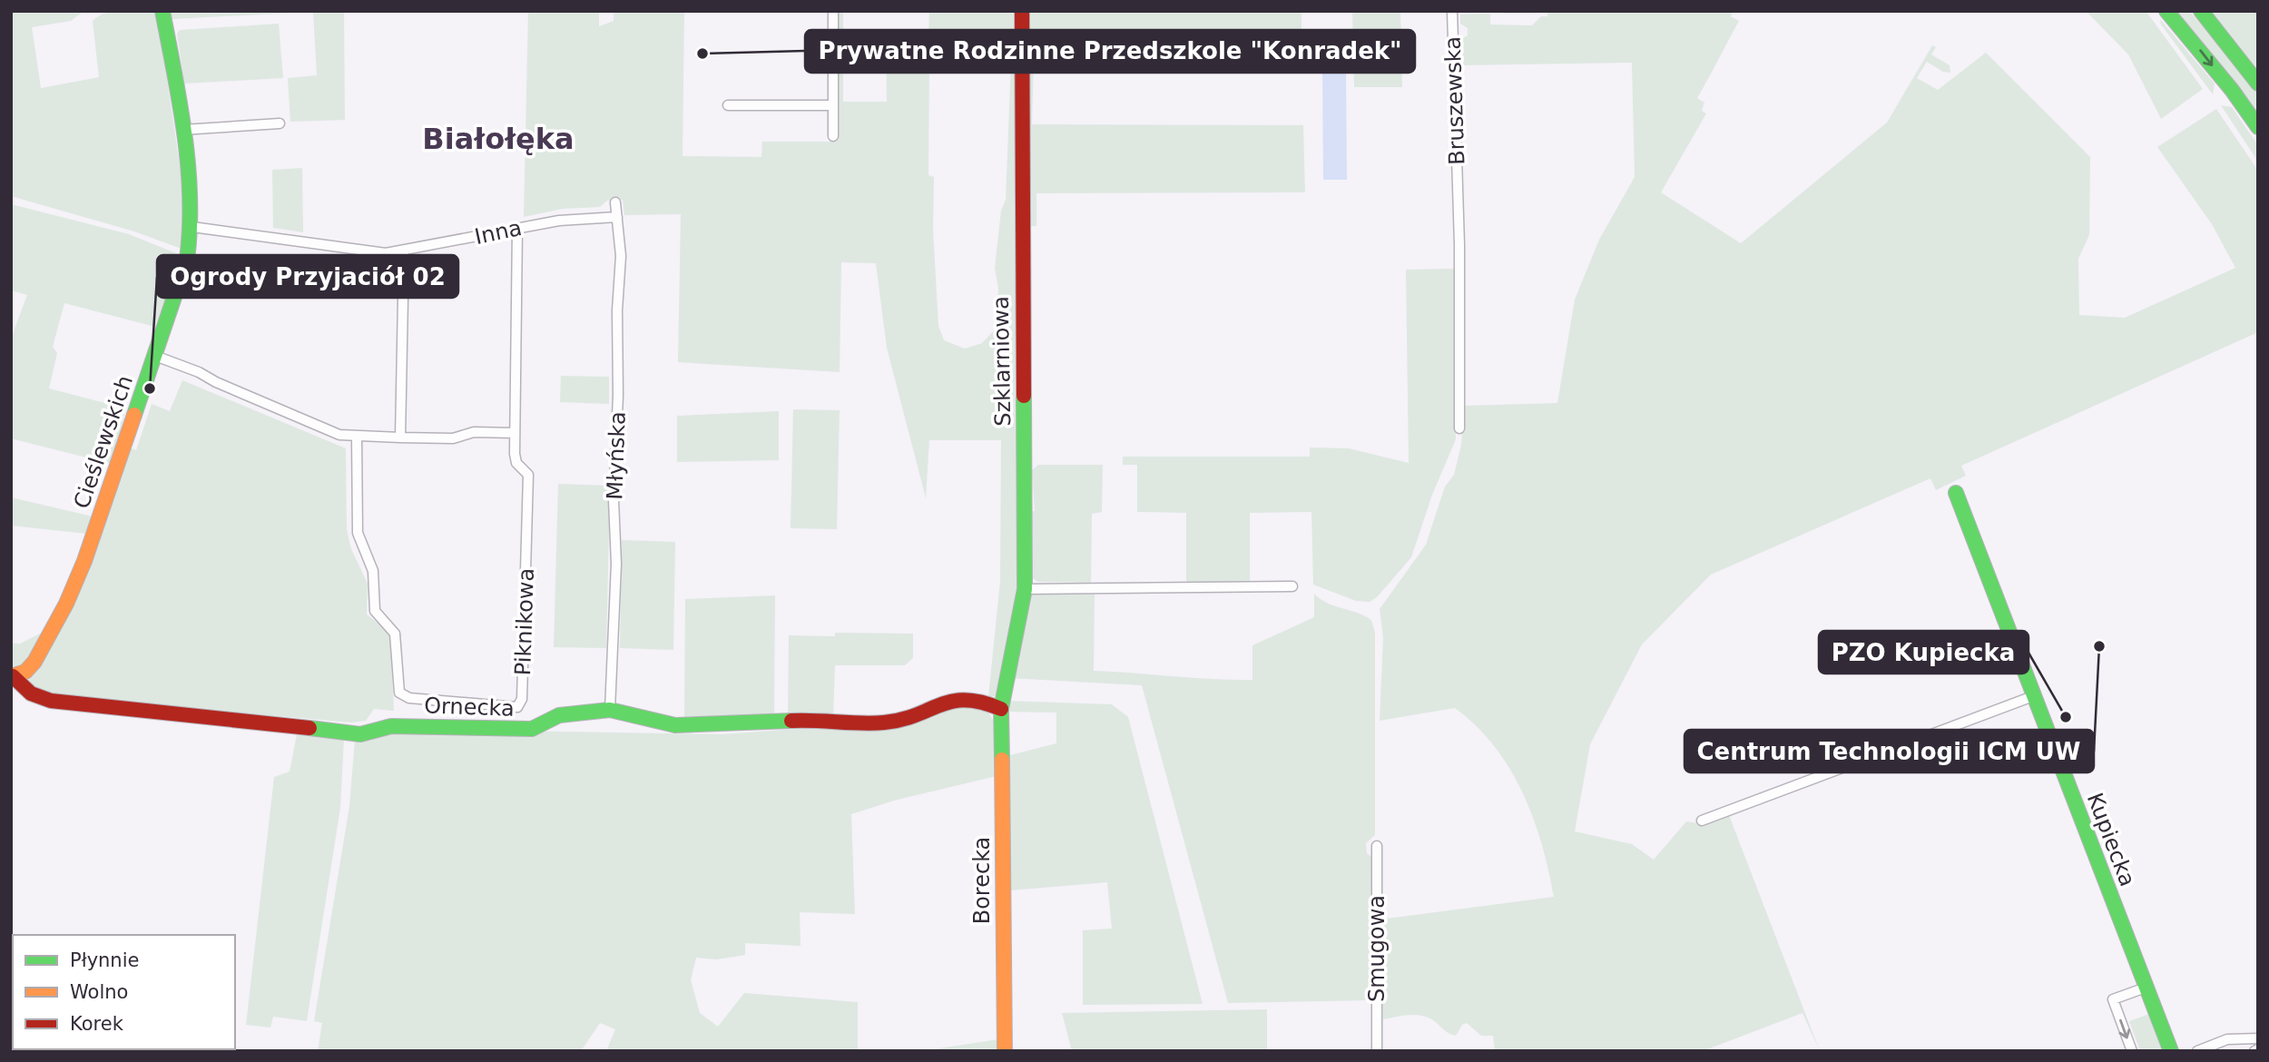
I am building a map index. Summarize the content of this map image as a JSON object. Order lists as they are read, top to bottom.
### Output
{
  "streets": {
    "street": [
      "Bruszewska",
      "Inna",
      "Szklarniowa",
      "Cieślewskich",
      "Młyńska",
      "Piknikowa",
      "Ornecka",
      "Kupiecka",
      "Borecka",
      "Smugowa"
    ]
  },
  "crossings": [
    ["Inna", "Cieślewskich"],
    ["Inna", "Młyńska"],
    ["Inna", "Piknikowa"],
    ["Szklarniowa", "Ornecka"],
    ["Szklarniowa", "Borecka"],
    ["Cieślewskich", "Ornecka"],
    ["Młyńska", "Ornecka"],
    ["Ornecka", "Borecka"]
  ],
  "districts": ["Białołęka"],
  "places": [
    "Prywatne Rodzinne Przedszkole \"Konradek\"",
    "Ogrody Przyjaciół 02",
    "Centrum Technologii ICM UW",
    "PZO Kupiecka"
  ],
  "legend": ["Płynnie", "Wolno", "Korek"]
}
